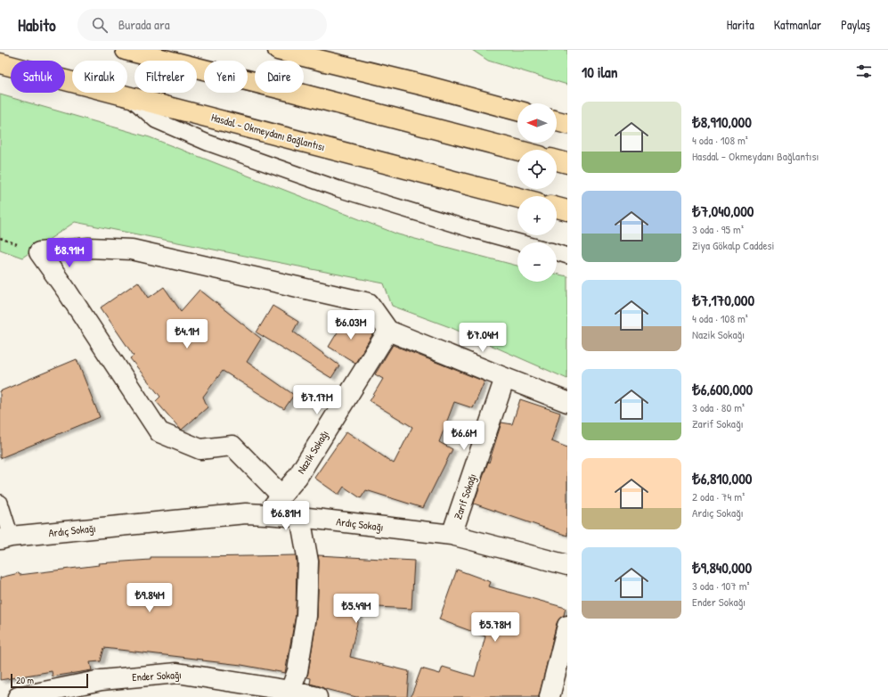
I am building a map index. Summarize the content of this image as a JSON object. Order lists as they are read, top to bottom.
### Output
{
  "streets": {
    "highway": ["Hasdal - Okmeydanı Bağlantısı"],
    "street": [
      "Nazik Sokağı",
      "Zarif Sokağı",
      "Ardıç Sokağı",
      "Ender Sokağı"
    ]
  },
  "crossings": [
    ["Nazik Sokağı", "Ardıç Sokağı"],
    ["Zarif Sokağı", "Ardıç Sokağı"]
  ],
  "scale_bar": "20 m",
  "north": "left",
  "page": {
    "header": "Habito",
    "search": "Burada ara",
    "nav": ["Harita", "Katmanlar", "Paylaş"],
    "heading": "10 ilan",
    "chip": [
      "Satılık",
      "Kiralık",
      "Filtreler",
      "Yeni",
      "Daire"
    ],
    "list": [
      {
        "name": "₺8,910,000",
        "note": "4 oda · 108 m² · Hasdal - Okmeydanı Bağlantısı"
      },
      {
        "name": "₺7,040,000",
        "note": "3 oda · 95 m² · Ziya Gökalp Caddesi"
      },
      {
        "name": "₺7,170,000",
        "note": "4 oda · 108 m² · Nazik Sokağı"
      },
      {
        "name": "₺6,600,000",
        "note": "3 oda · 80 m² · Zarif Sokağı"
      },
      {
        "name": "₺6,810,000",
        "note": "2 oda · 74 m² · Ardıç Sokağı"
      },
      {
        "name": "₺9,840,000",
        "note": "3 oda · 107 m² · Ender Sokağı"
      }
    ],
    "map_buttons": ["+", "−"],
    "price": [
      "₺8.91M",
      "₺6.03M",
      "₺4.1M",
      "₺7.04M",
      "₺7.17M",
      "₺6.6M",
      "₺6.81M",
      "₺9.84M",
      "₺5.49M",
      "₺5.78M"
    ],
    "scale": "20 m"
  }
}
